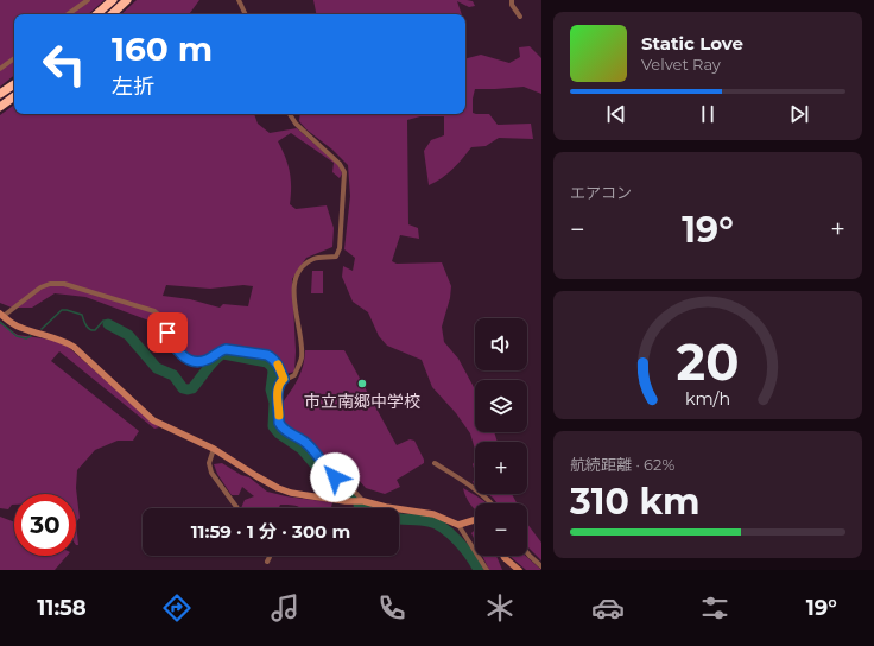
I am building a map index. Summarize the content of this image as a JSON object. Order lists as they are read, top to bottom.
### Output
{
  "places": ["市立南郷中学校"],
  "page": {
    "turn": ["160 m", "左折"],
    "song": ["Static Love", "Velvet Ray"],
    "tile": [
      "エアコン",
      ["航続距離 · 62%", "310 km"]
    ],
    "heat": ["−", "19°", "+"],
    "map_buttons": ["+", "−"],
    "limit": "30",
    "trip": "11:59 · 1 分 · 300 m",
    "tabs": ["11:58", "19°"],
    "gauge": ["20", "km/h"]
  }
}
